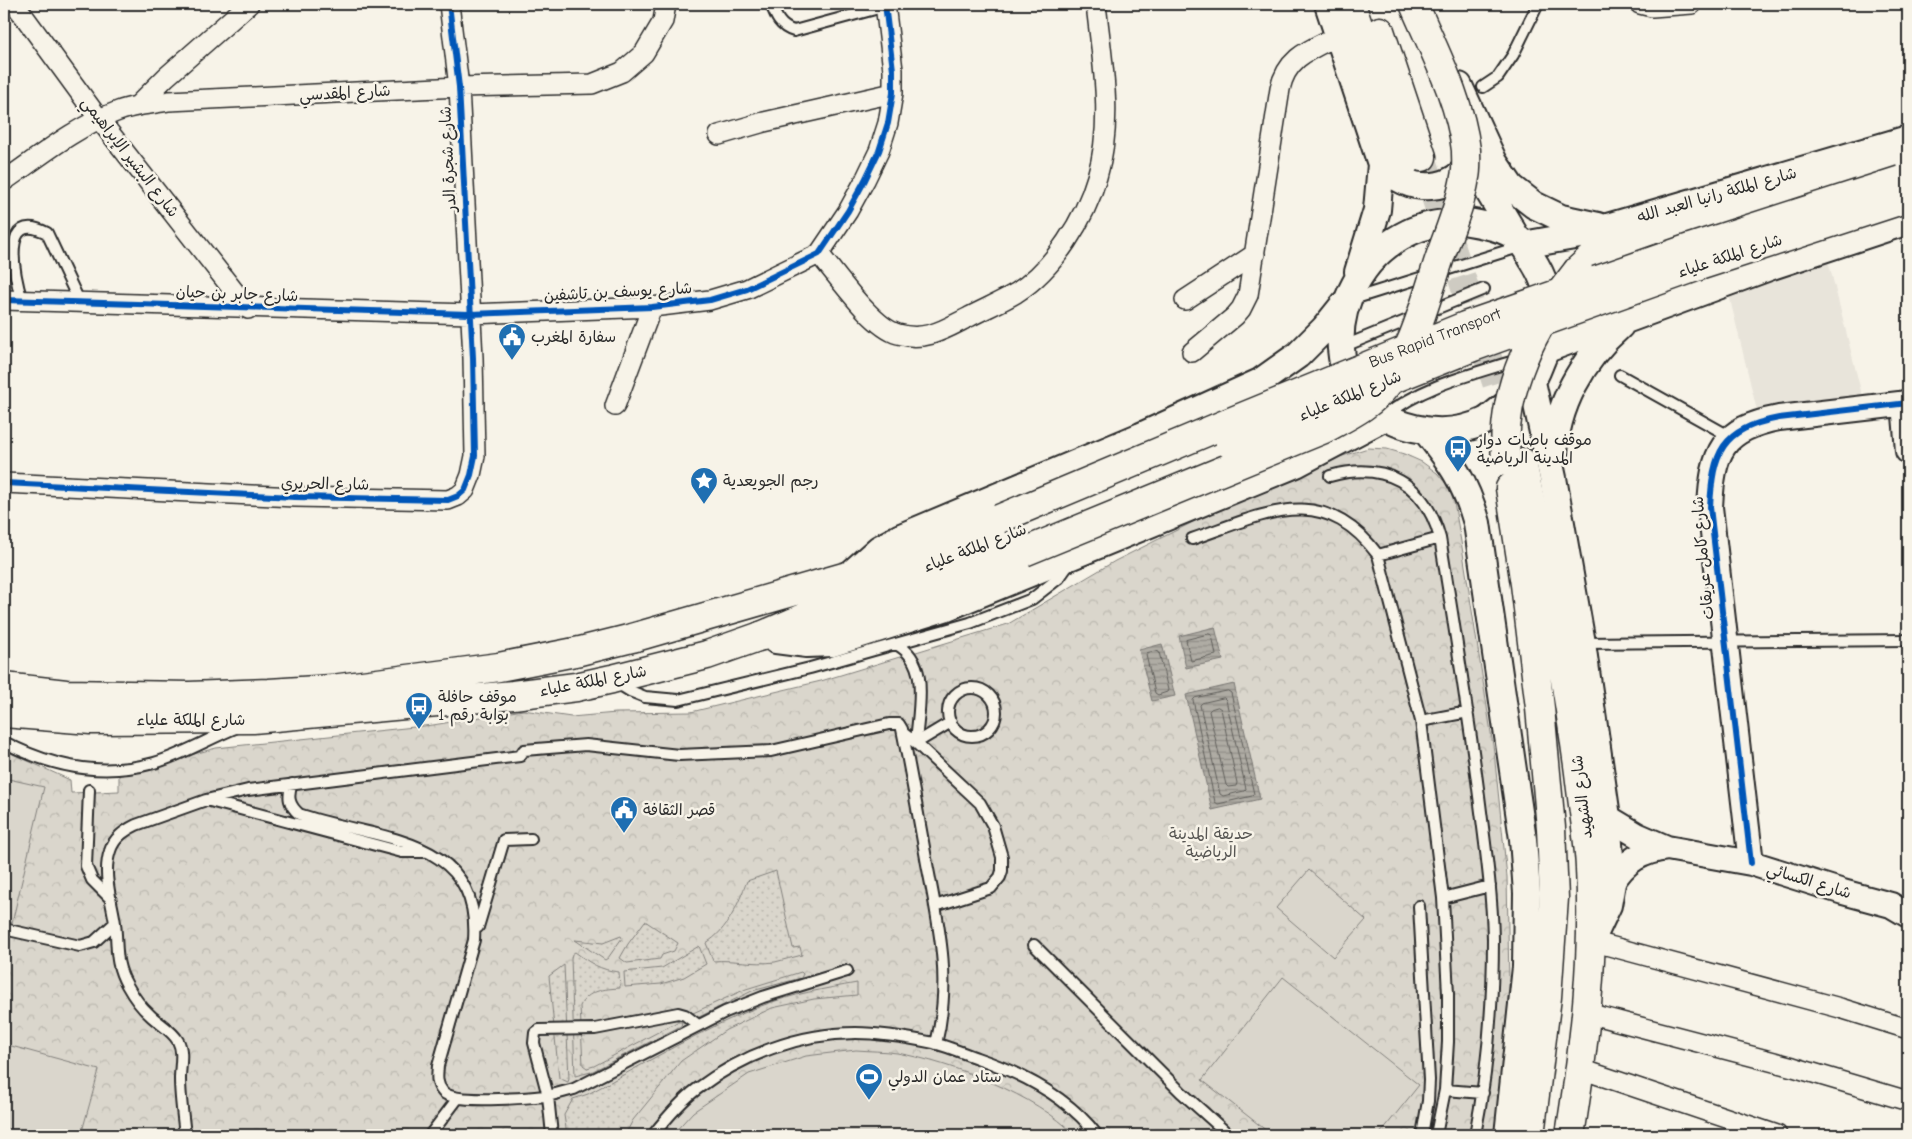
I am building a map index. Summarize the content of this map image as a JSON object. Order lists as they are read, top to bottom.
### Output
{
  "streets": {
    "main road": ["شارع الملكة رانيا العبد الله", "شارع الملكة علياء", "شارع الشهيد"],
    "street": [
      "شارع المقدسي",
      "شارع البشير الإبراهيمي",
      "شارع شجرة الدر",
      "شارع يوسف بن تاشفين",
      "شارع جابر بن حيان",
      "شارع الحريري",
      "شارع كامل عريقات",
      "شارع الكسائي"
    ],
    "lane": ["Bus Rapid Transport"]
  },
  "crossings": [
    ["شارع المقدسي", "شارع البشير الإبراهيمي"],
    ["شارع المقدسي", "شارع شجرة الدر"],
    ["شارع البشير الإبراهيمي", "شارع جابر بن حيان"],
    ["شارع شجرة الدر", "شارع يوسف بن تاشفين"],
    ["شارع شجرة الدر", "شارع جابر بن حيان"],
    ["شارع شجرة الدر", "شارع الحريري"],
    ["شارع الملكة رانيا العبد الله", "شارع الملكة علياء"],
    ["شارع يوسف بن تاشفين", "شارع جابر بن حيان"],
    ["شارع يوسف بن تاشفين", "شارع الحريري"],
    ["شارع جابر بن حيان", "شارع الحريري"],
    ["شارع كامل عريقات", "شارع الكسائي"]
  ],
  "parks": ["حديقة المدينة الرياضية"],
  "places": {
    "public building": ["سفارة المغرب", "قصر الثقافة"],
    "bus stop": ["موقف باصات دوار المدينة الرياضية", "موقف حافلة بوابة رقم 1"],
    "place": ["رجم الجويعدية"],
    "sports": ["ستاد عمان الدولي"]
  }
}
